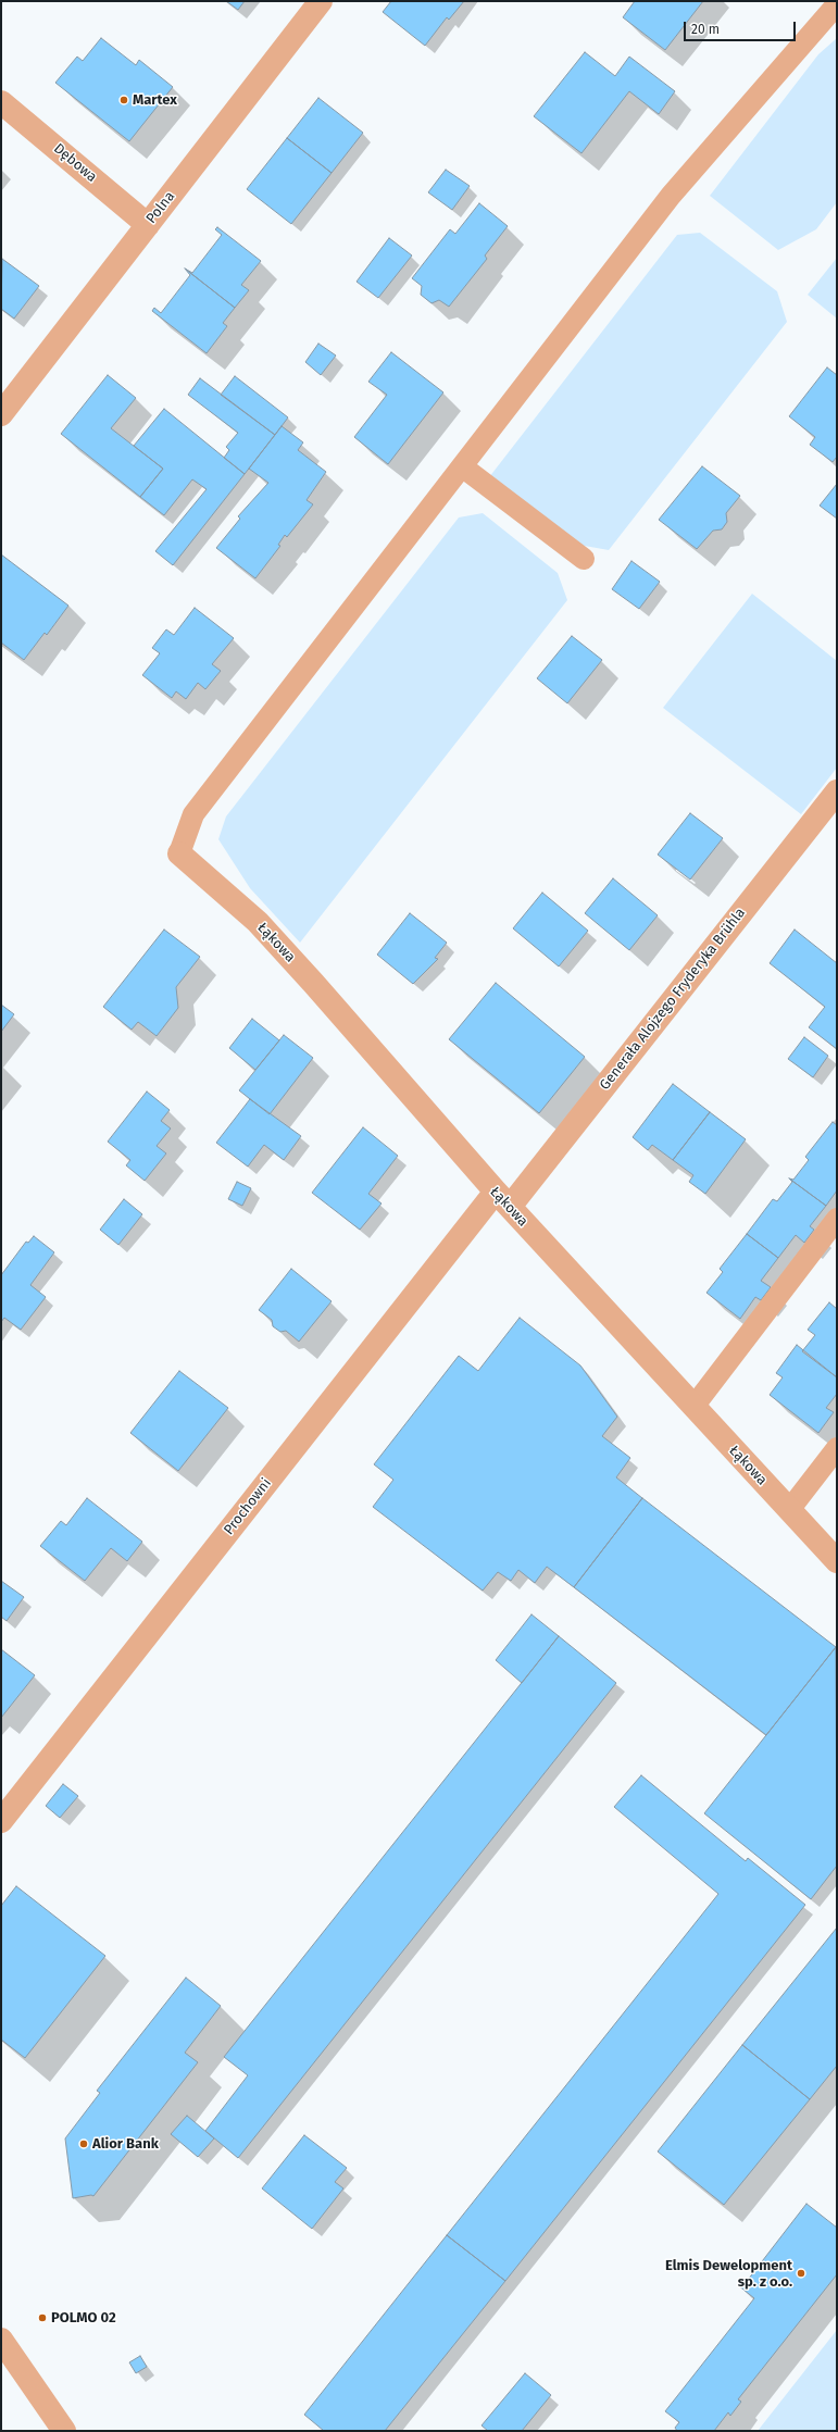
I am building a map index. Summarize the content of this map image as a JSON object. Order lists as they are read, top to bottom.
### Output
{
  "streets": {
    "street": [
      "Dębowa",
      "Polna",
      "Łąkowa",
      "Generała Alojzego Fryderyka Brühla",
      "Prochowni"
    ]
  },
  "crossings": [
    ["Dębowa", "Polna"],
    ["Łąkowa", "Generała Alojzego Fryderyka Brühla"],
    ["Łąkowa", "Prochowni"],
    ["Generała Alojzego Fryderyka Brühla", "Prochowni"]
  ],
  "places": [
    "Martex",
    "Alior Bank",
    "Elmis Dewelopment sp. z o.o.",
    "POLMO 02"
  ],
  "scale_bar": "20 m"
}
